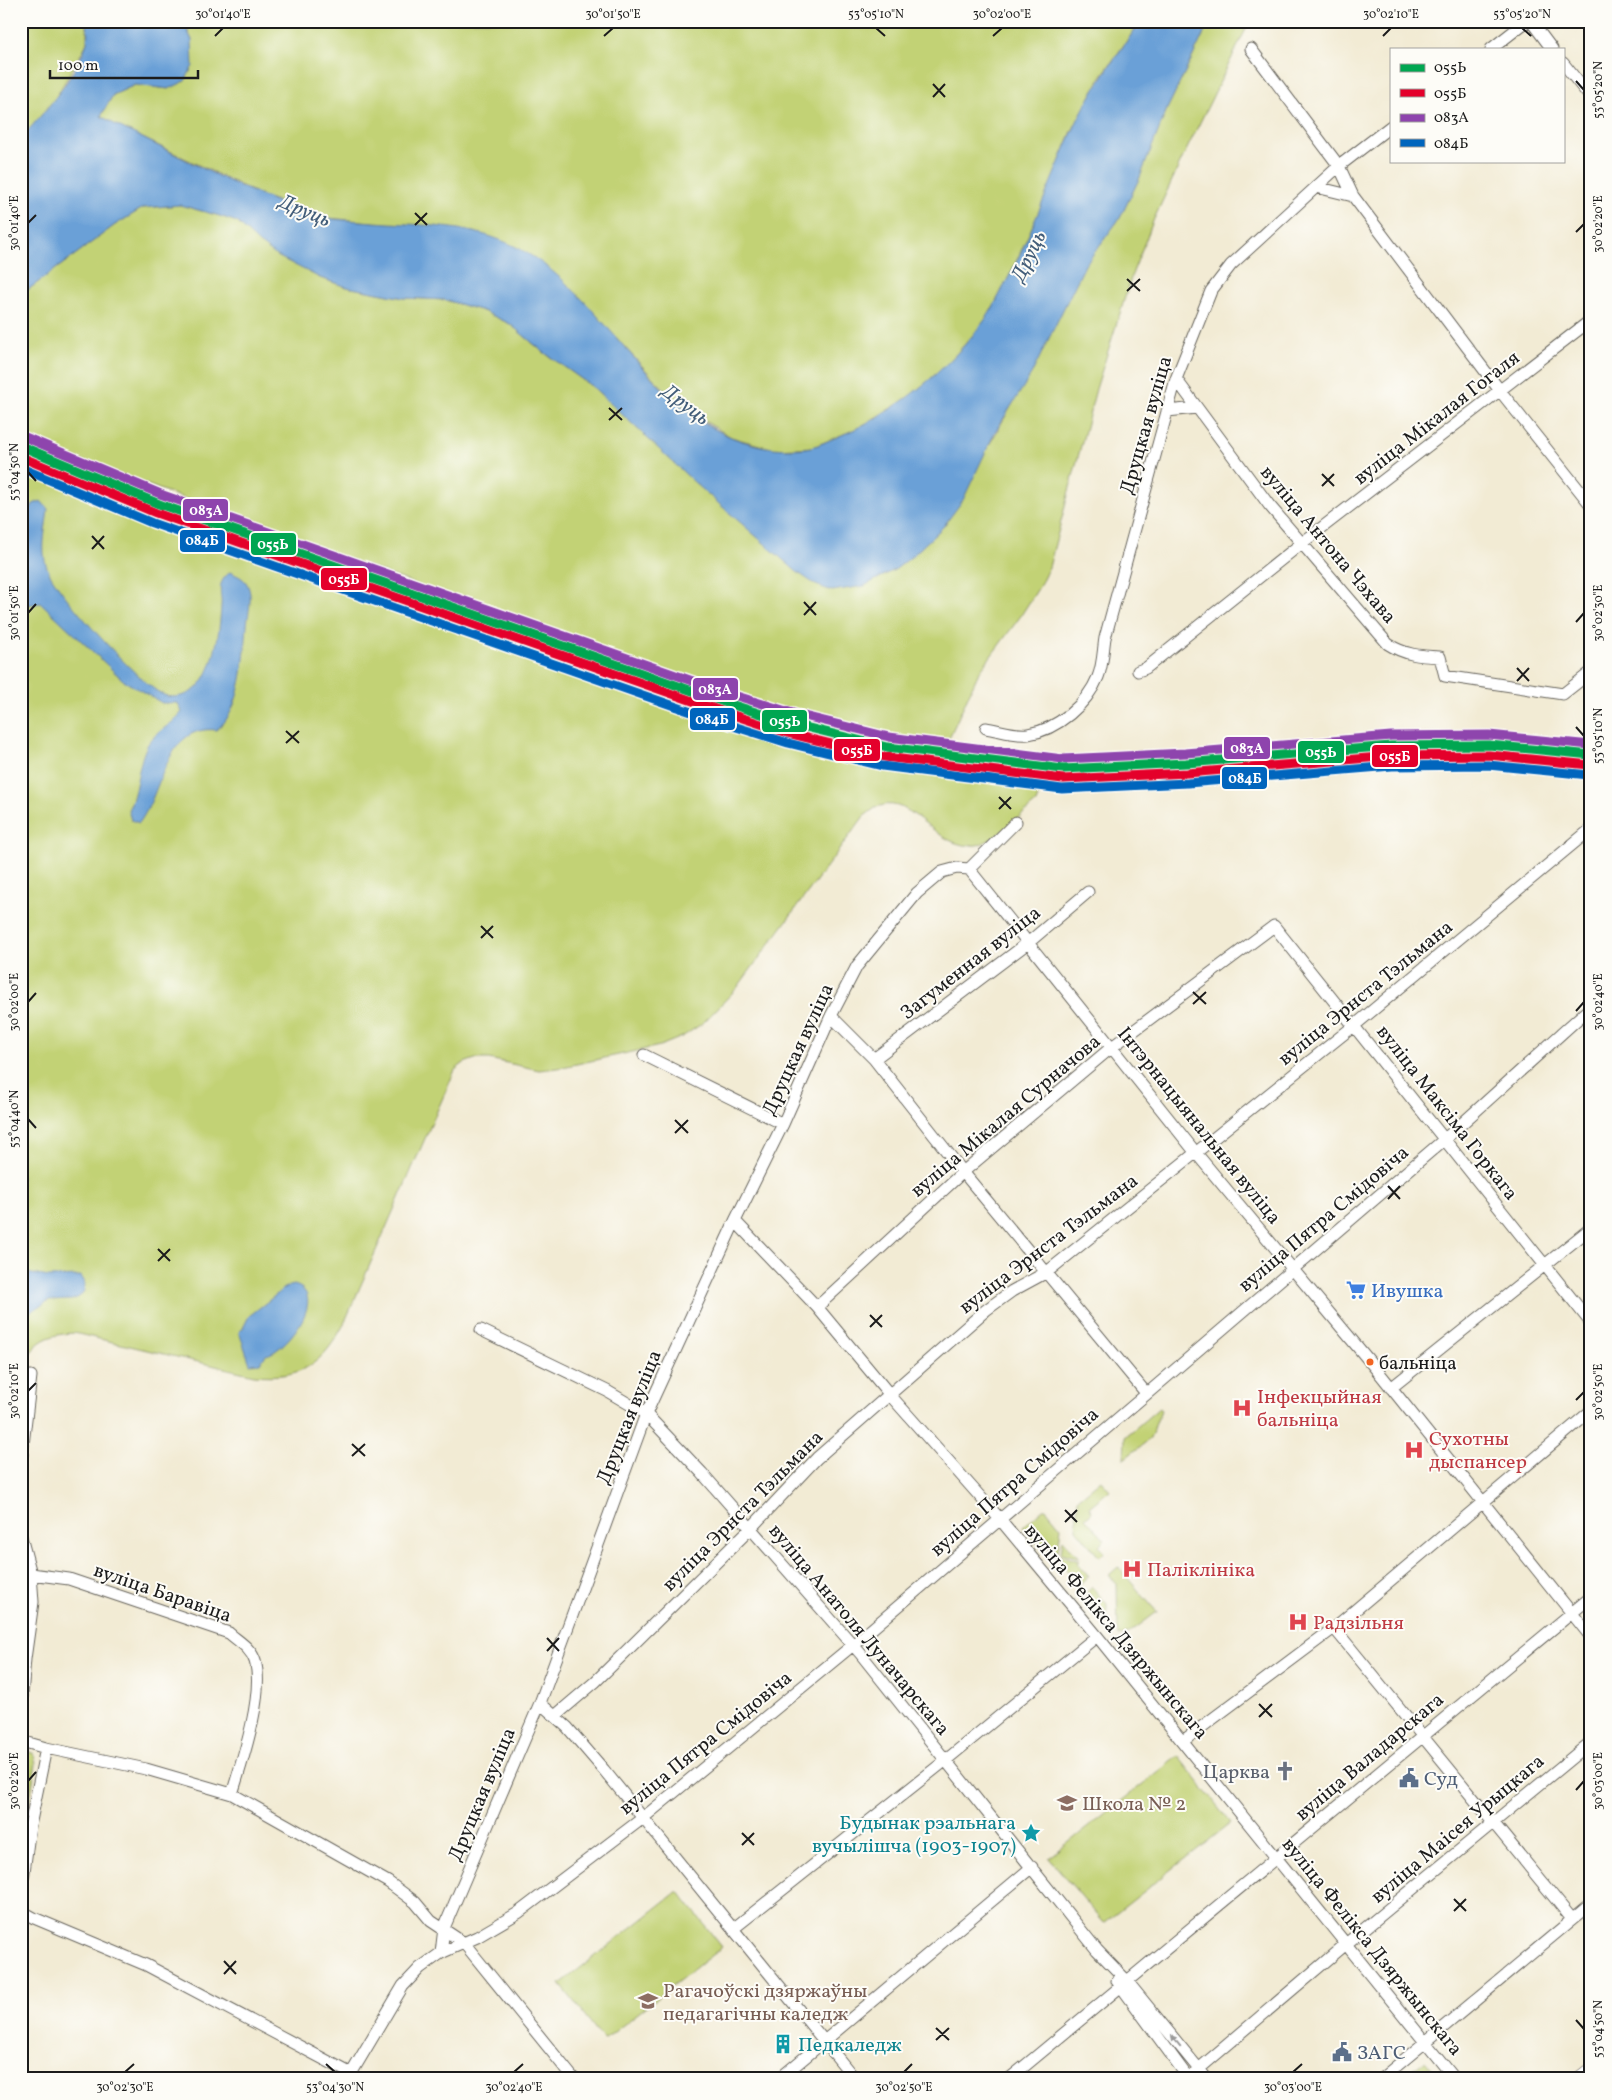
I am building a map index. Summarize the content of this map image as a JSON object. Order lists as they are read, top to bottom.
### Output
{
  "streets": {
    "street": [
      "вуліца Мікалая Гогаля",
      "Друцкая вуліца",
      "вуліца Антона Чэхава",
      "Загуменная вуліца",
      "вуліца Эрнста Тэльмана",
      "вуліца Максіма Горкага",
      "вуліца Мікалая Сурначова",
      "Інтэрнацыянальная вуліца",
      "вуліца Пятра Смідовіча",
      "вуліца Баравіца",
      "вуліца Анатоля Луначарскага",
      "вуліца Фелікса Дзяржынскага",
      "вуліца Валадарскага",
      "вуліца Маісея Урыцкага"
    ]
  },
  "crossings": [
    ["вуліца Мікалая Гогаля", "вуліца Антона Чэхава"],
    ["Друцкая вуліца", "вуліца Антона Чэхава"],
    ["Друцкая вуліца", "Інтэрнацыянальная вуліца"],
    ["Друцкая вуліца", "вуліца Пятра Смідовіча"],
    ["Друцкая вуліца", "вуліца Анатоля Луначарскага"],
    ["Друцкая вуліца", "вуліца Фелікса Дзяржынскага"],
    ["Загуменная вуліца", "Інтэрнацыянальная вуліца"],
    ["вуліца Эрнста Тэльмана", "вуліца Максіма Горкага"],
    ["вуліца Эрнста Тэльмана", "Інтэрнацыянальная вуліца"],
    ["вуліца Эрнста Тэльмана", "вуліца Анатоля Луначарскага"],
    ["вуліца Эрнста Тэльмана", "вуліца Фелікса Дзяржынскага"],
    ["вуліца Максіма Горкага", "вуліца Мікалая Сурначова"],
    ["вуліца Максіма Горкага", "вуліца Пятра Смідовіча"],
    ["вуліца Мікалая Сурначова", "Інтэрнацыянальная вуліца"],
    ["вуліца Мікалая Сурначова", "вуліца Фелікса Дзяржынскага"],
    ["Інтэрнацыянальная вуліца", "вуліца Пятра Смідовіча"],
    ["Інтэрнацыянальная вуліца", "вуліца Валадарскага"],
    ["вуліца Пятра Смідовіча", "вуліца Анатоля Луначарскага"],
    ["вуліца Пятра Смідовіча", "вуліца Фелікса Дзяржынскага"],
    ["вуліца Анатоля Луначарскага", "вуліца Валадарскага"],
    ["вуліца Анатоля Луначарскага", "вуліца Маісея Урыцкага"],
    ["вуліца Фелікса Дзяржынскага", "вуліца Валадарскага"],
    ["вуліца Фелікса Дзяржынскага", "вуліца Маісея Урыцкага"]
  ],
  "water": ["Друць"],
  "places": {
    "supermarket": ["Ивушка"],
    "other": ["бальніца"],
    "hospital": [
      "Інфекцыйная бальніца",
      "Сухотны дыспансер",
      "Паліклініка",
      "Радзільня"
    ],
    "church": ["Царква"],
    "public building": ["Суд", "ЗАГС"],
    "school or university": ["Школа № 2", "Рагачоўскі дзяржаўны педагагічны каледж"],
    "place": ["Будынак рэальнага вучылішча (1903-1907)"],
    "building": ["Педкаледж"]
  },
  "lines": [
    "transit line 083А",
    "transit line 055Ь",
    "transit line 055Б",
    "transit line 084Б"
  ],
  "legend": [
    "055Ь",
    "055Б",
    "083А",
    "084Б"
  ],
  "scale_bar": "100 m",
  "coordinates": [
    "30°01'40\"E",
    "30°01'50\"E",
    "53°05'10\"N",
    "30°02'00\"E",
    "30°02'10\"E",
    "53°05'20\"N",
    "30°02'20\"E",
    "53°04'50\"N",
    "30°02'30\"E",
    "30°02'40\"E",
    "53°04'40\"N",
    "30°02'50\"E",
    "30°03'00\"E",
    "53°04'30\"N"
  ]
}
